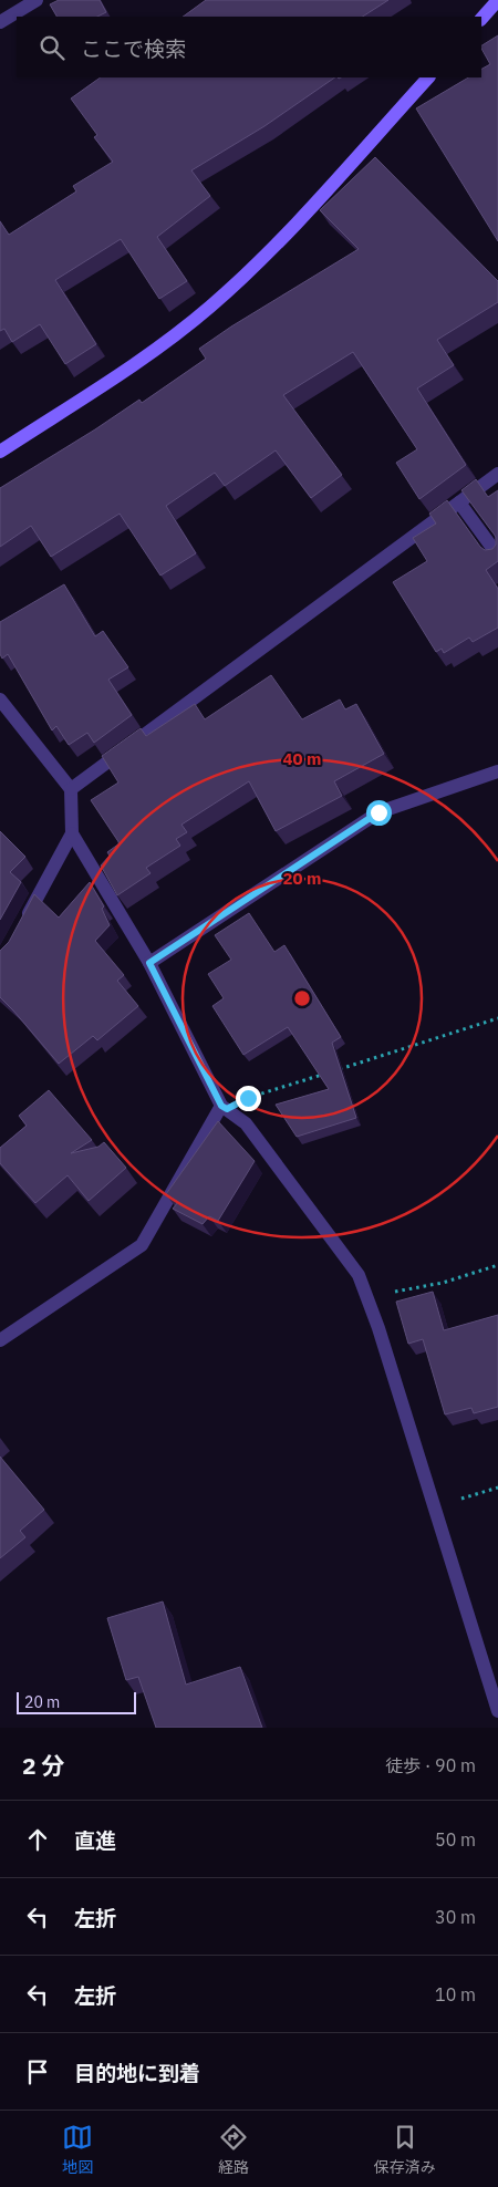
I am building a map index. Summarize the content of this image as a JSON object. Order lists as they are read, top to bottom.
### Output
{
  "scale_bar": "20 m",
  "page": {
    "search": "ここで検索",
    "scale": "20 m",
    "heading": ["2 分", "徒歩 · 90 m"],
    "list": [
      ["直進", "50 m"],
      ["左折", "30 m"],
      ["左折", "10 m"],
      "目的地に到着"
    ],
    "nav": ["地図", "経路", "保存済み"]
  },
  "rings": ["40 m", "20 m"]
}
